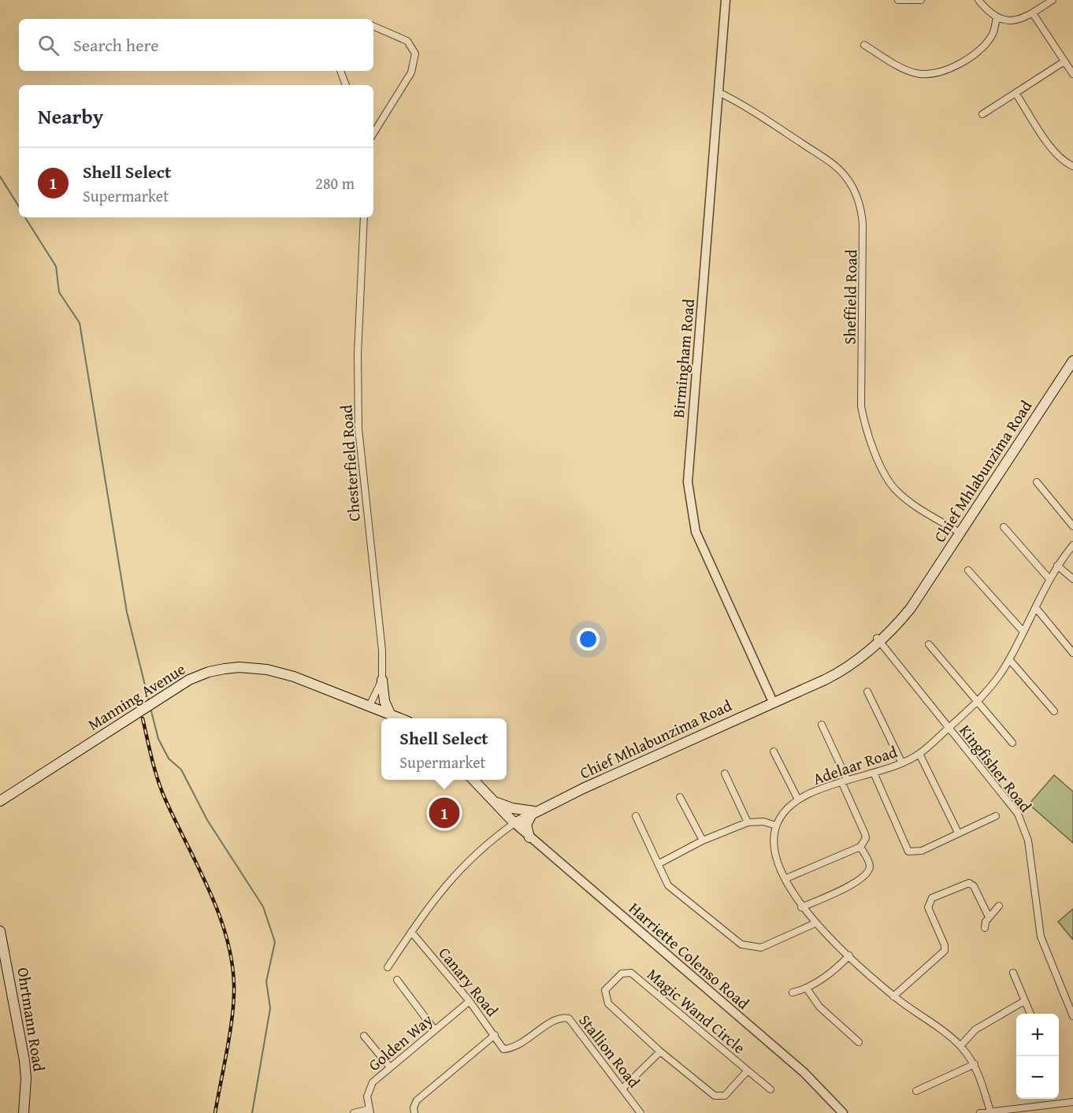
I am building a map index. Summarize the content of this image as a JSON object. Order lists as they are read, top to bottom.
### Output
{
  "streets": {
    "main road": ["Chief Mhlabunzima Road", "Manning Avenue", "Ohrtmann Road"],
    "street": [
      "Sheffield Road",
      "Birmingham Road",
      "Chesterfield Road",
      "Adelaar Road",
      "Kingfisher Road",
      "Harriette Colenso Road",
      "Canary Road",
      "Magic Wand Circle",
      "Golden Way",
      "Stallion Road"
    ]
  },
  "crossings": [
    ["Sheffield Road", "Birmingham Road"],
    ["Sheffield Road", "Chief Mhlabunzima Road"],
    ["Birmingham Road", "Chief Mhlabunzima Road"],
    ["Chesterfield Road", "Manning Avenue"],
    ["Chief Mhlabunzima Road", "Kingfisher Road"],
    ["Chief Mhlabunzima Road", "Harriette Colenso Road"],
    ["Adelaar Road", "Kingfisher Road"],
    ["Canary Road", "Golden Way"],
    ["Canary Road", "Stallion Road"]
  ],
  "page": {
    "search": "Search here",
    "heading": "Nearby",
    "list": [
      {
        "mark": "1",
        "name": "Shell Select",
        "note": "Supermarket",
        "value": "280 m"
      }
    ],
    "popup": ["Shell Select", "Supermarket"],
    "pins": "1",
    "map_buttons": ["+", "−"]
  }
}
